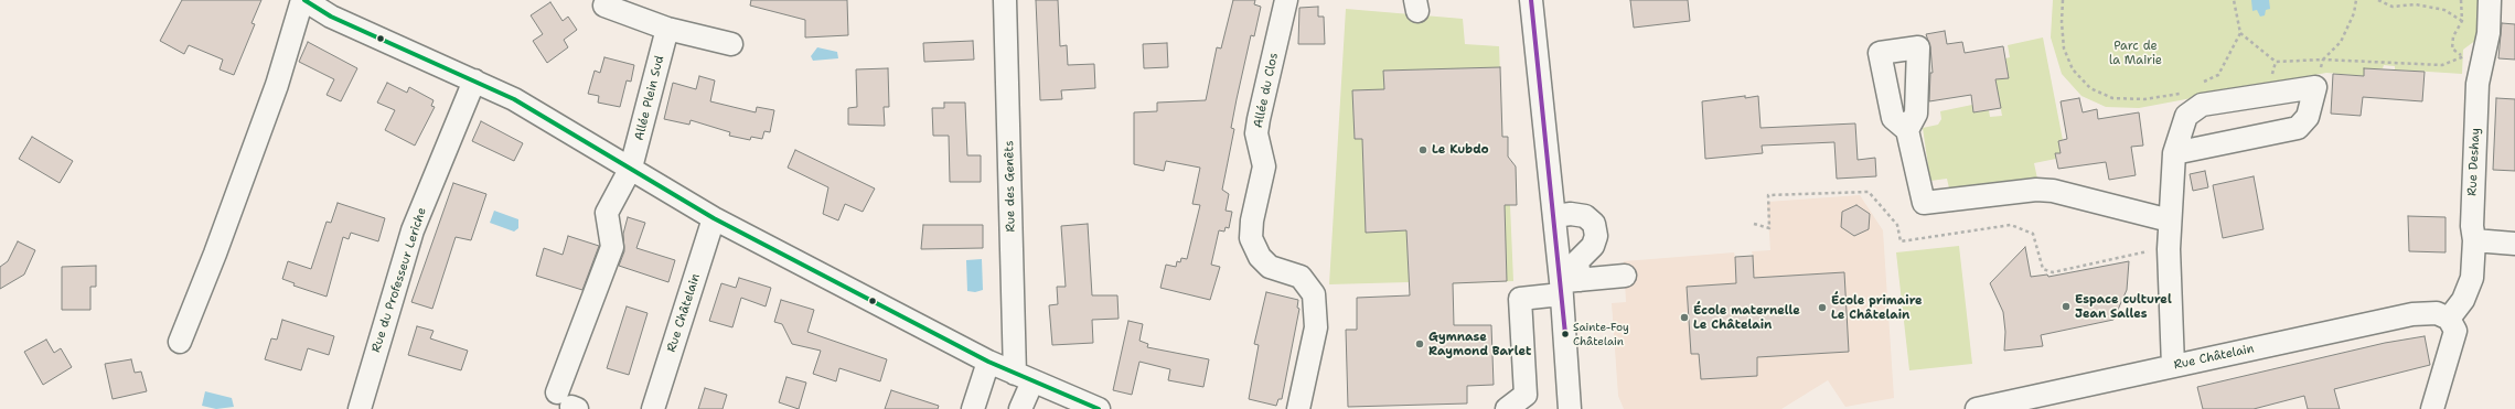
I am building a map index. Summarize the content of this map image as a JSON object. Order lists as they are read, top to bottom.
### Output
{
  "streets": {
    "street": [
      "Allée du Clos",
      "Allée Plein Sud",
      "Rue Deshay",
      "Rue des Genêts",
      "Rue du Professeur Leriche",
      "Rue Châtelain"
    ]
  },
  "crossings": [
    ["Rue Deshay", "Rue Châtelain"]
  ],
  "parks": ["Parc de la Mairie"],
  "places": [
    "Le Kubdo",
    "Espace culturel Jean Salles",
    "École primaire Le Châtelain",
    "École maternelle Le Châtelain",
    "Sainte-Foy Châtelain",
    "Gymnase Raymond Barlet"
  ]
}
